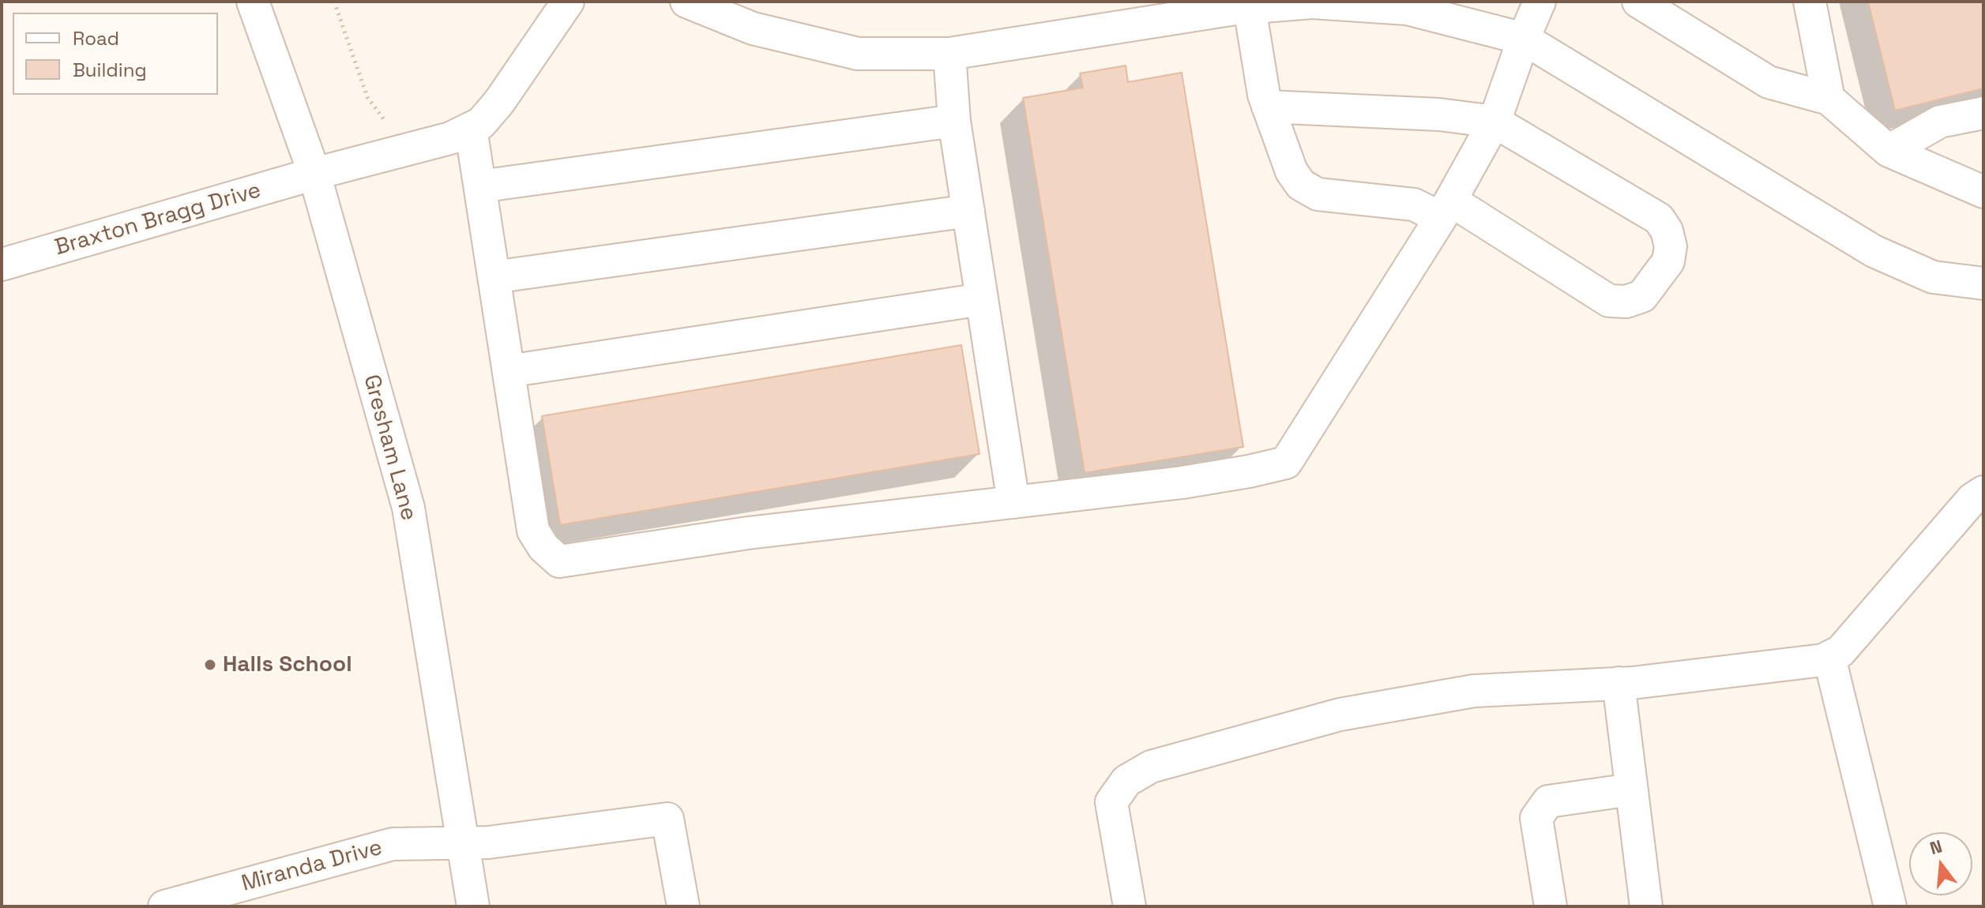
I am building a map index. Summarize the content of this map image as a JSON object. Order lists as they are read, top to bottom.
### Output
{
  "streets": {
    "street": ["Braxton Bragg Drive", "Gresham Lane", "Miranda Drive"]
  },
  "crossings": [
    ["Braxton Bragg Drive", "Gresham Lane"],
    ["Gresham Lane", "Miranda Drive"]
  ],
  "places": ["Halls School"],
  "legend": ["Road", "Building"],
  "north": "top"
}
